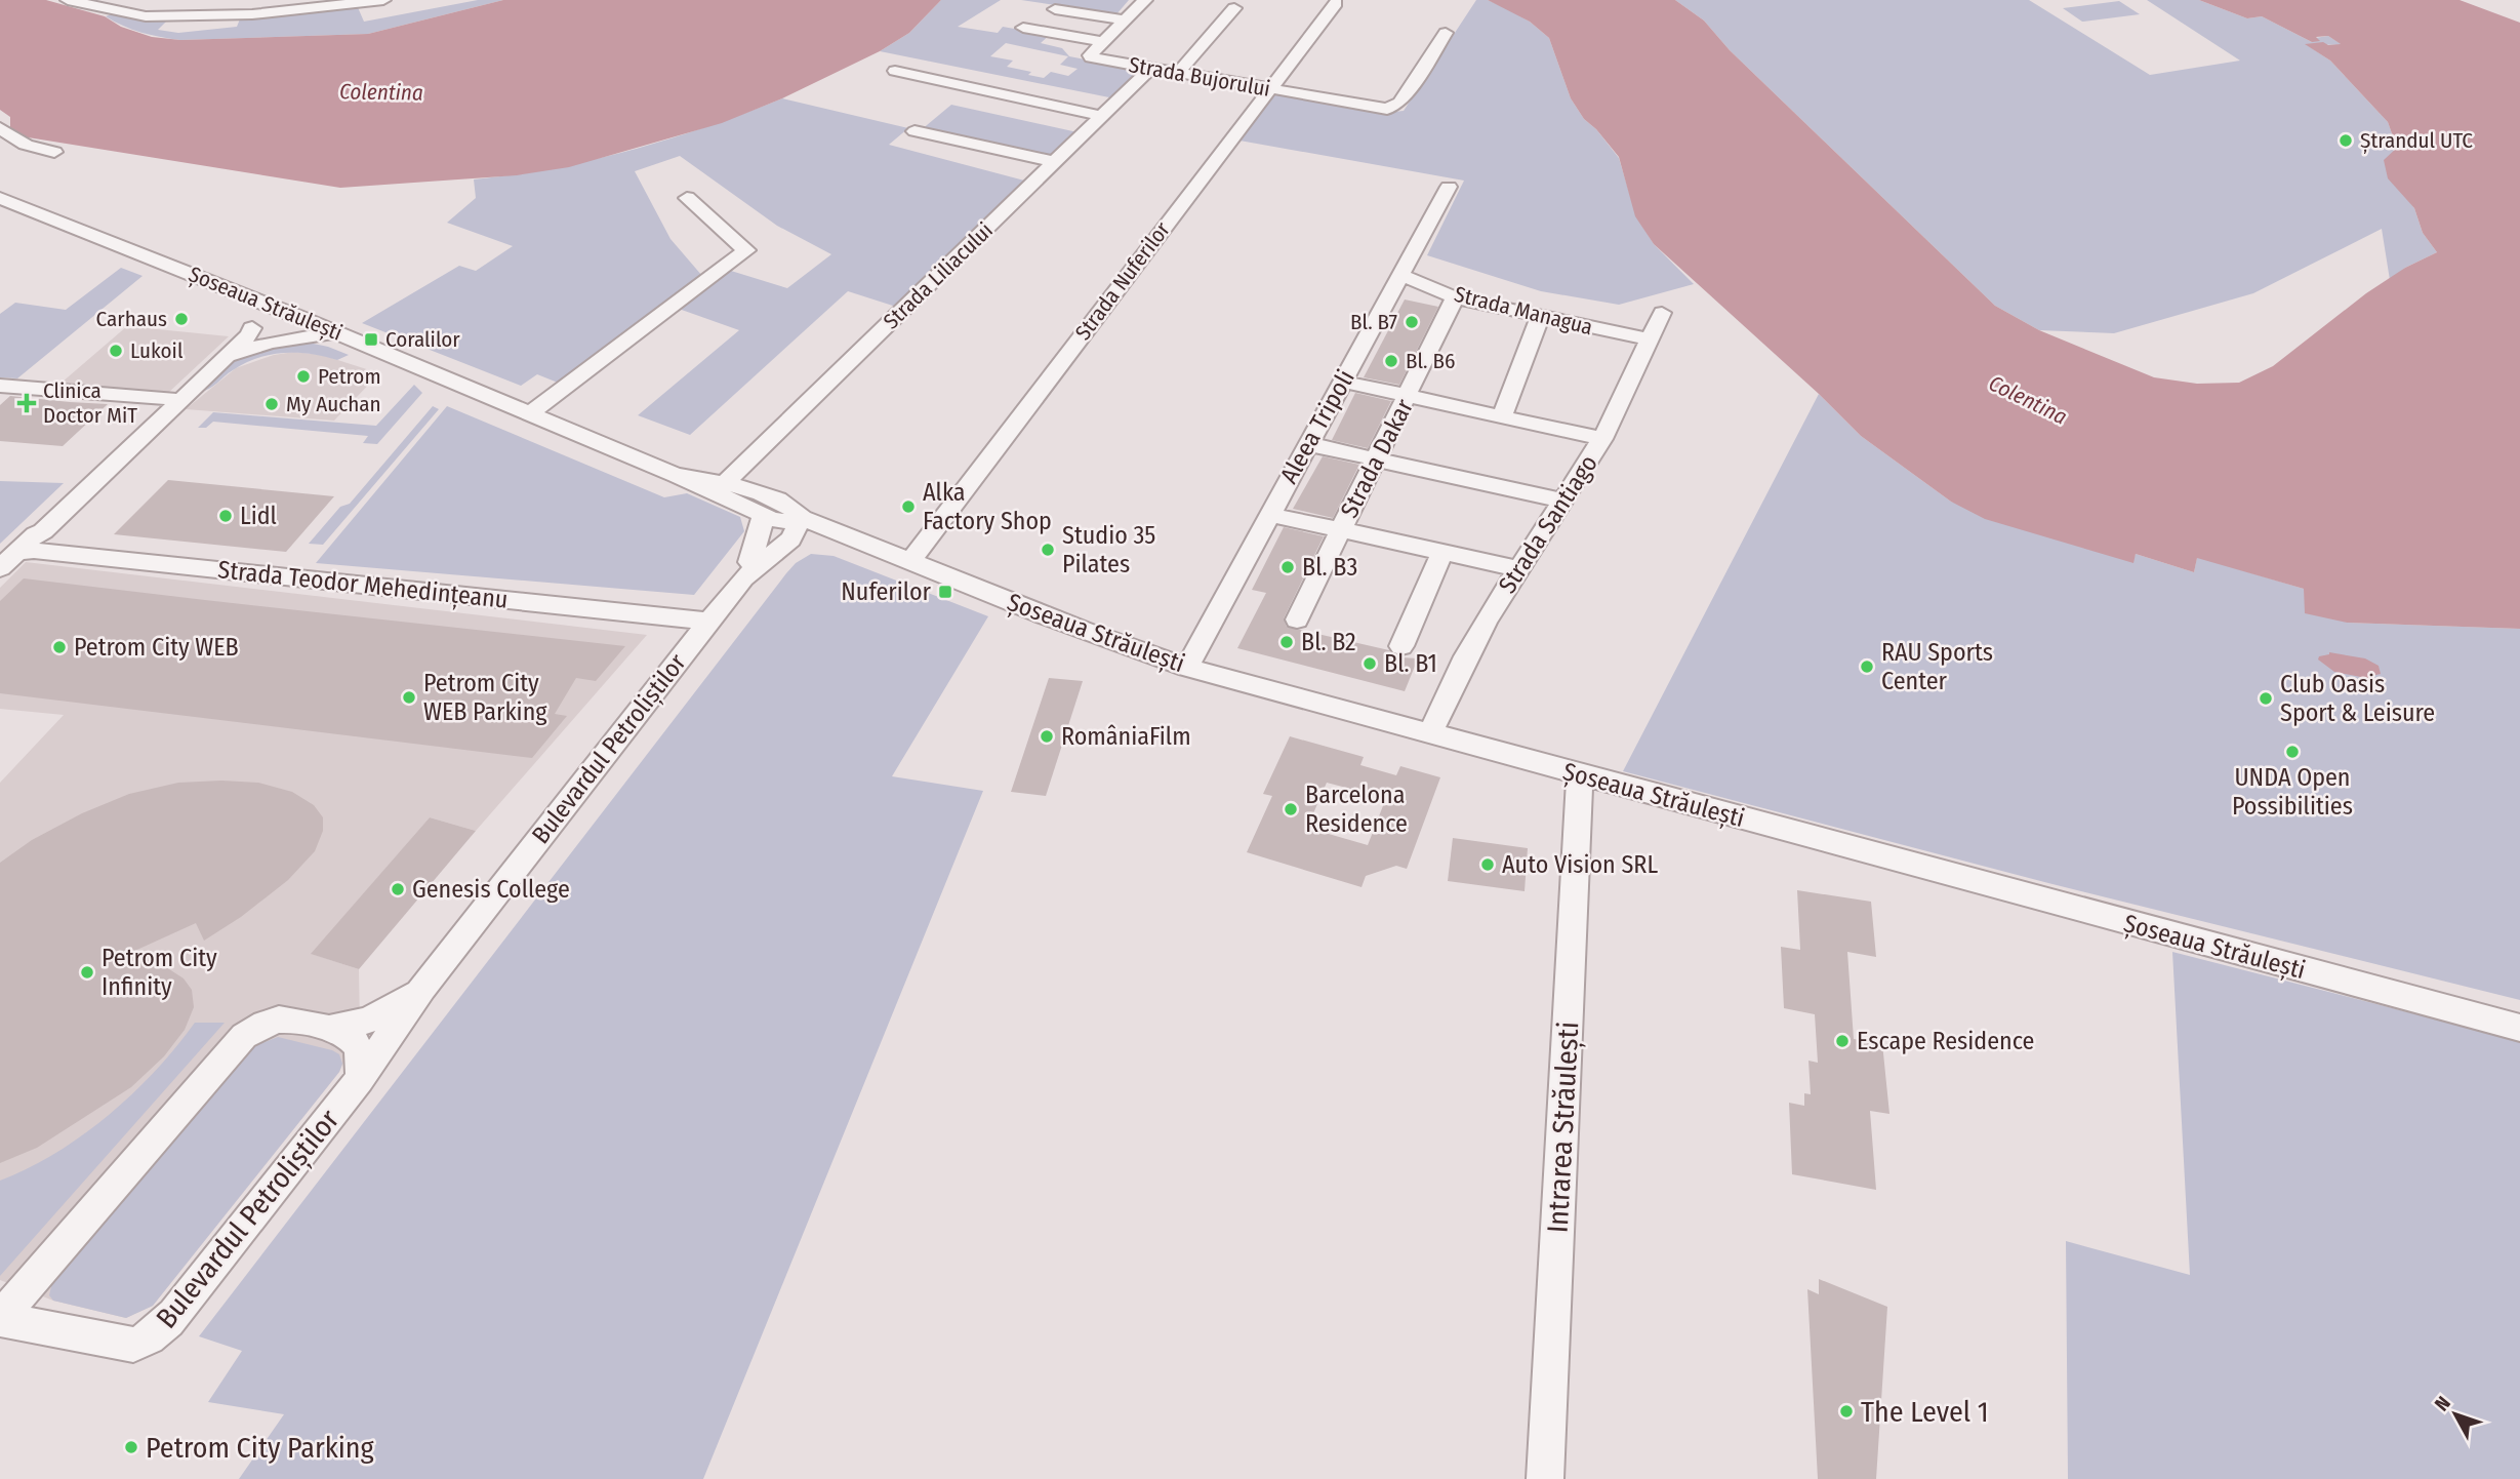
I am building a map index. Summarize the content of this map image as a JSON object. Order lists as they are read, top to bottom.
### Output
{
  "streets": {
    "street": [
      "Strada Bujorului",
      "Strada Liliacului",
      "Strada Nuferilor",
      "Șoseaua Străulești",
      "Strada Managua",
      "Aleea Tripoli",
      "Strada Dakar",
      "Strada Santiago",
      "Strada Teodor Mehedințeanu",
      "Bulevardul Petroliștilor",
      "Intrarea Străulești"
    ]
  },
  "crossings": [
    ["Strada Bujorului", "Strada Liliacului"],
    ["Strada Bujorului", "Strada Nuferilor"],
    ["Strada Liliacului", "Șoseaua Străulești"],
    ["Strada Nuferilor", "Șoseaua Străulești"],
    ["Șoseaua Străulești", "Aleea Tripoli"],
    ["Șoseaua Străulești", "Strada Santiago"],
    ["Șoseaua Străulești", "Bulevardul Petroliștilor"],
    ["Șoseaua Străulești", "Intrarea Străulești"],
    ["Strada Managua", "Aleea Tripoli"],
    ["Strada Managua", "Strada Dakar"],
    ["Strada Managua", "Strada Santiago"],
    ["Strada Teodor Mehedințeanu", "Bulevardul Petroliștilor"]
  ],
  "water": ["Colentina"],
  "places": {
    "other": [
      "Ștrandul UTC",
      "Carhaus",
      "Bl. B7",
      "Lukoil",
      "Bl. B6",
      "Petrom",
      "My Auchan",
      "Alka Factory Shop",
      "Lidl",
      "Studio 35 Pilates",
      "Bl. B3",
      "Bl. B2",
      "Petrom City WEB",
      "Bl. B1",
      "RAU Sports Center",
      "Petrom City WEB Parking",
      "Club Oasis Sport & Leisure",
      "RomâniaFilm",
      "UNDA Open Possibilities",
      "Barcelona Residence",
      "Auto Vision SRL",
      "Genesis College",
      "Petrom City Infinity",
      "Escape Residence",
      "The Level 1",
      "Petrom City Parking"
    ],
    "transit": ["Coralilor", "Nuferilor"],
    "health": ["Clinica Doctor MiT"]
  },
  "north": "top left"
}
